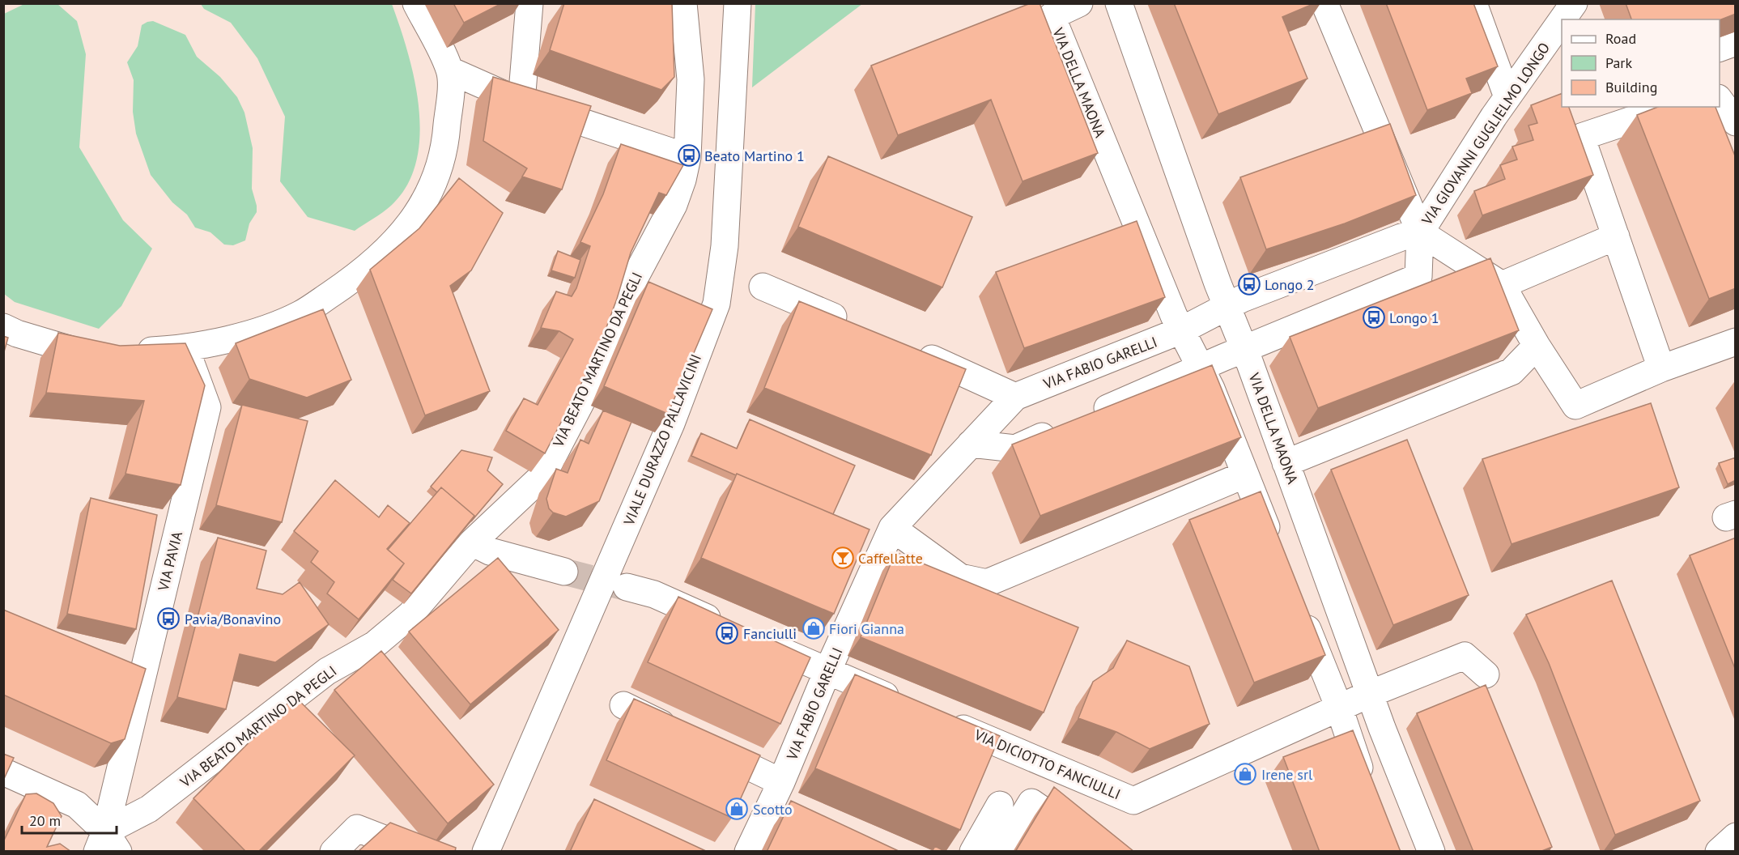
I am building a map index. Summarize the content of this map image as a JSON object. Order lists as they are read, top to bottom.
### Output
{
  "streets": {
    "street": [
      "VIA DELLA MAONA",
      "VIA GIOVANNI GUGLIELMO LONGO",
      "VIA BEATO MARTINO DA PEGLI",
      "VIA FABIO GARELLI",
      "VIALE DURAZZO PALLAVICINI",
      "VIA PAVIA",
      "VIA DICIOTTO FANCIULLI"
    ]
  },
  "crossings": [
    ["VIA DELLA MAONA", "VIA GIOVANNI GUGLIELMO LONGO"],
    ["VIA DELLA MAONA", "VIA FABIO GARELLI"],
    ["VIA DELLA MAONA", "VIA DICIOTTO FANCIULLI"],
    ["VIA GIOVANNI GUGLIELMO LONGO", "VIA FABIO GARELLI"],
    ["VIA BEATO MARTINO DA PEGLI", "VIA PAVIA"]
  ],
  "places": {
    "bus stop": [
      "Beato Martino 1",
      "Longo 2",
      "Longo 1",
      "Pavia/Bonavino",
      "Fanciulli"
    ],
    "bar": ["Caffellatte"],
    "shop": ["Fiori Gianna", "Irene srl", "Scotto"]
  },
  "legend": ["Road", "Park", "Building"],
  "scale_bar": "20 m"
}
